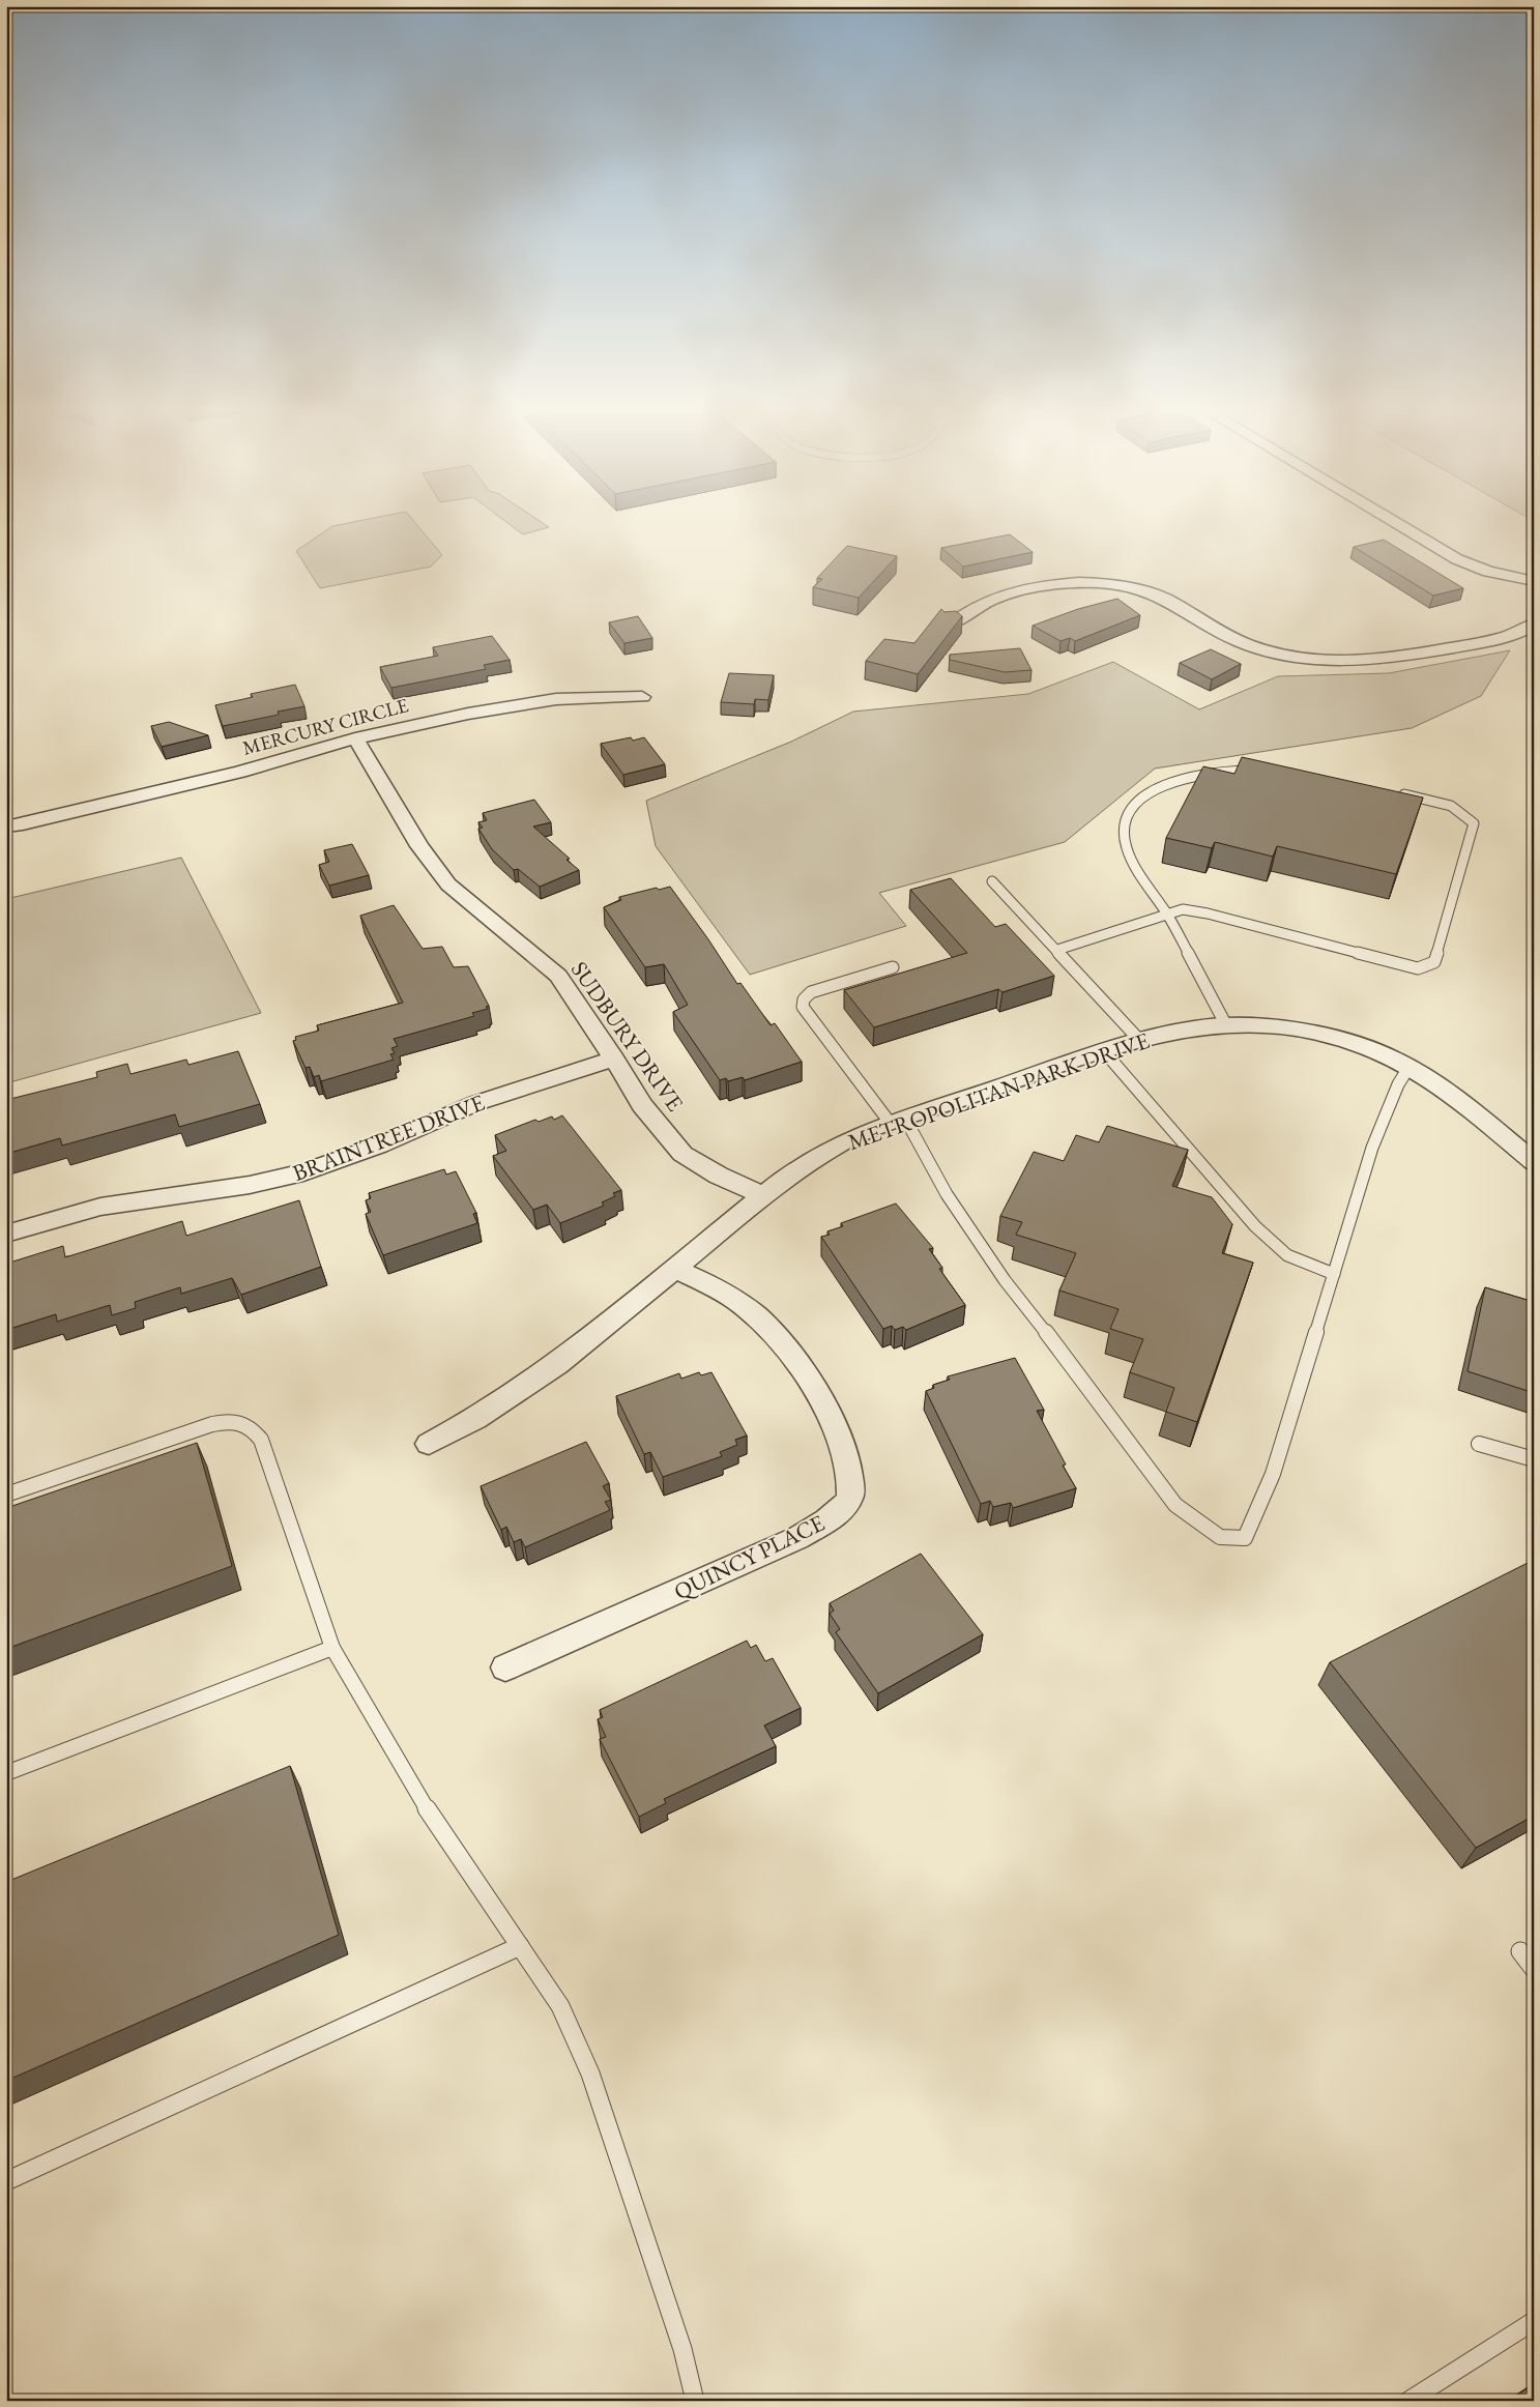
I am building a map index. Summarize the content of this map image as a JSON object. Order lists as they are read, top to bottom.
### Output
{
  "streets": {
    "street": [
      "MERCURY CIRCLE",
      "SUDBURY DRIVE",
      "METROPOLITAN PARK DRIVE",
      "BRAINTREE DRIVE",
      "QUINCY PLACE"
    ]
  },
  "crossings": [
    ["MERCURY CIRCLE", "SUDBURY DRIVE"],
    ["SUDBURY DRIVE", "METROPOLITAN PARK DRIVE"],
    ["SUDBURY DRIVE", "BRAINTREE DRIVE"],
    ["METROPOLITAN PARK DRIVE", "QUINCY PLACE"]
  ]
}
